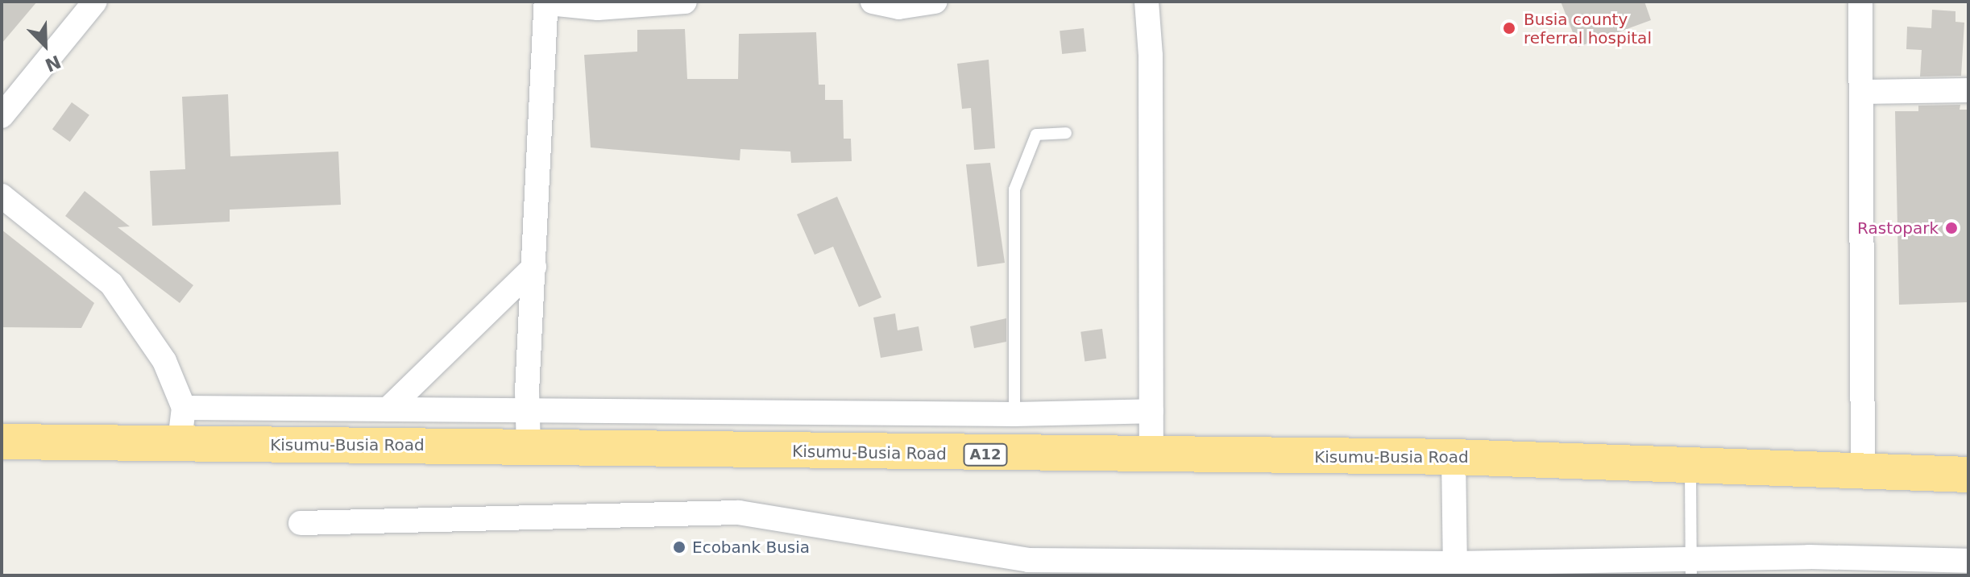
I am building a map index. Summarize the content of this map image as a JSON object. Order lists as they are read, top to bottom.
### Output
{
  "streets": {
    "highway": ["Kisumu-Busia Road", "A12"]
  },
  "places": ["Busia county referral hospital", "Rastopark", "Ecobank Busia"],
  "north": "bottom right"
}
